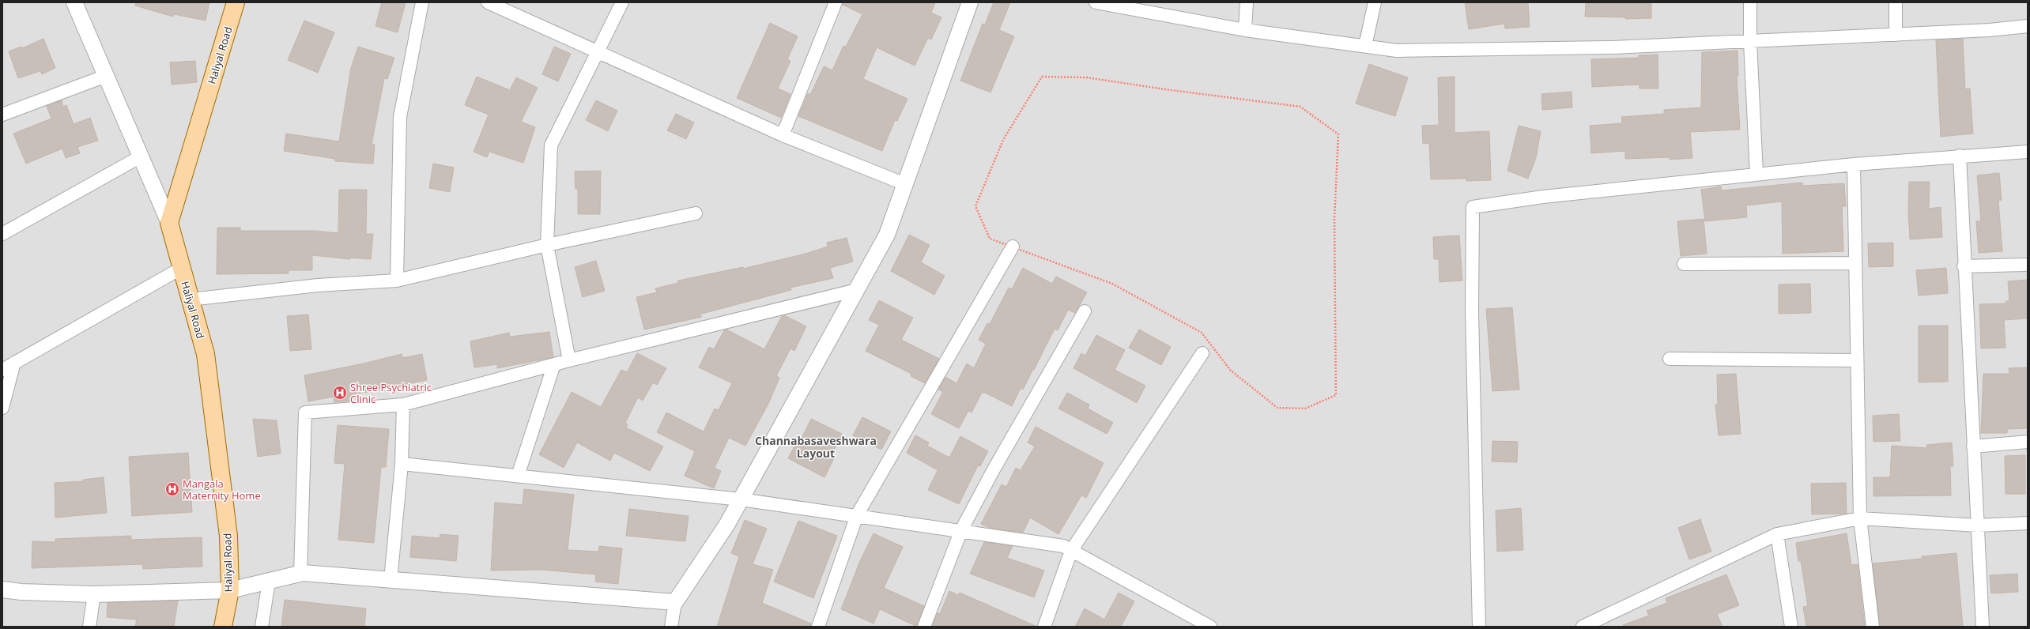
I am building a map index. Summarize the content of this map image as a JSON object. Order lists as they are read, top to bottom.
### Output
{
  "streets": {
    "main road": ["Haliyal Road"]
  },
  "districts": ["Channabasaveshwara Layout"],
  "places": {
    "hospital": ["Shree Psychiatric Clinic", "Mangala Maternity Home"]
  }
}
